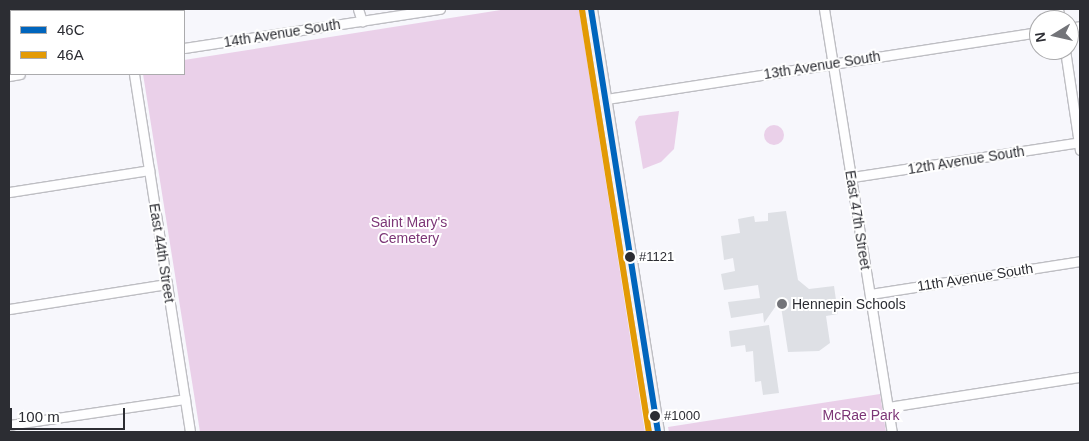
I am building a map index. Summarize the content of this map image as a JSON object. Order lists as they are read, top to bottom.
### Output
{
  "streets": {
    "street": [
      "14th Avenue South",
      "13th Avenue South",
      "12th Avenue South",
      "East 47th Street",
      "East 44th Street",
      "11th Avenue South"
    ]
  },
  "crossings": [
    ["13th Avenue South", "East 47th Street"],
    ["12th Avenue South", "East 47th Street"],
    ["East 47th Street", "11th Avenue South"]
  ],
  "parks": ["Saint Mary's Cemetery", "McRae Park"],
  "places": ["#1121", "Hennepin Schools", "#1000"],
  "lines": ["transit line 46C", "transit line 46A"],
  "legend": ["46C", "46A"],
  "scale_bar": "100 m",
  "north": "left"
}
